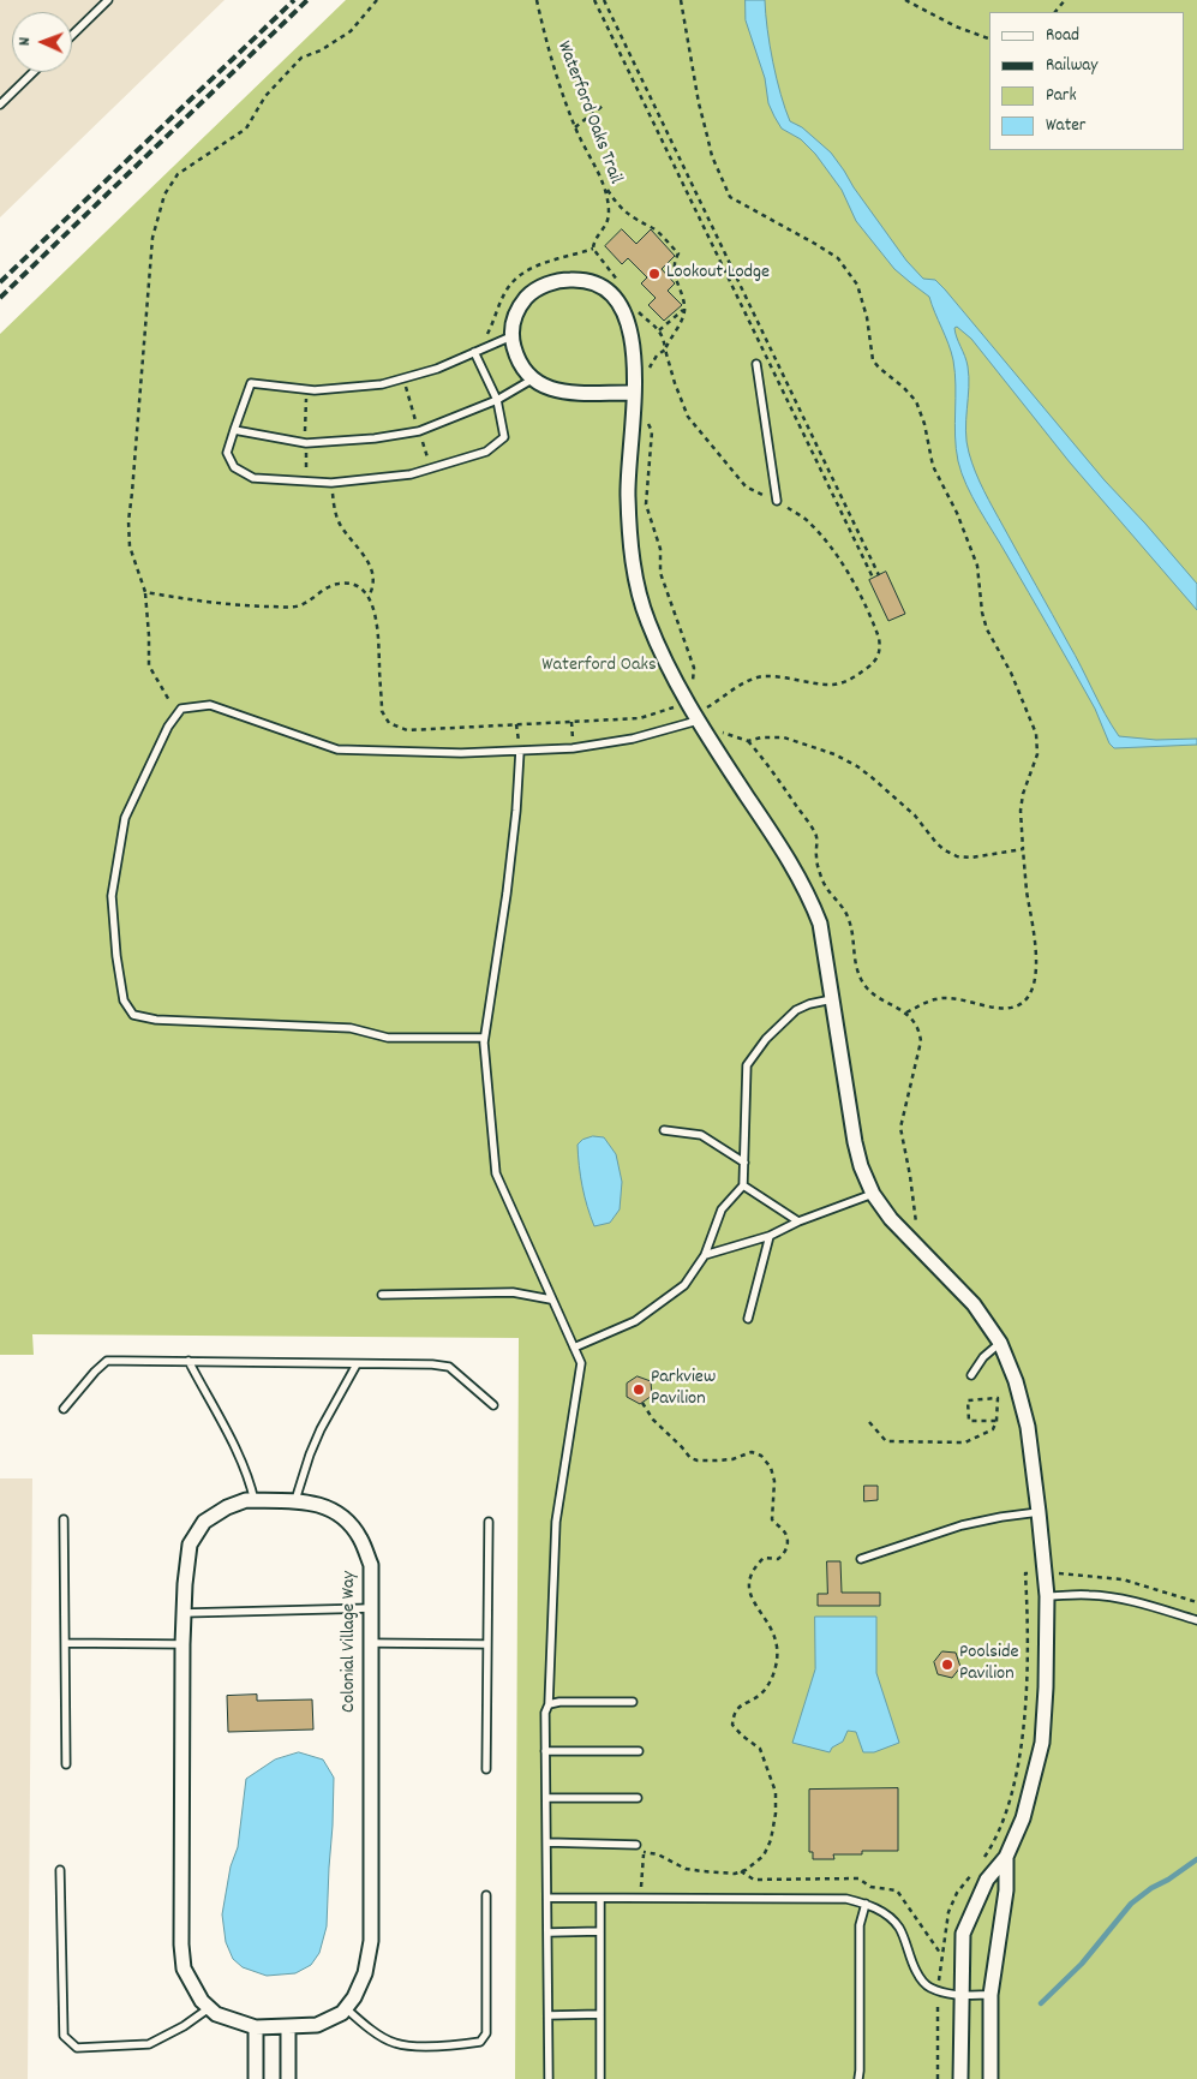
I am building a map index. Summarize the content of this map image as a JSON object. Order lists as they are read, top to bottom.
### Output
{
  "streets": {
    "street": ["Colonial Village Way"],
    "path": ["Waterford Oaks Trail"]
  },
  "parks": ["Waterford Oaks"],
  "places": ["Lookout Lodge", "Parkview Pavilion", "Poolside Pavilion"],
  "legend": [
    "Road",
    "Railway",
    "Park",
    "Water"
  ],
  "north": "left"
}
